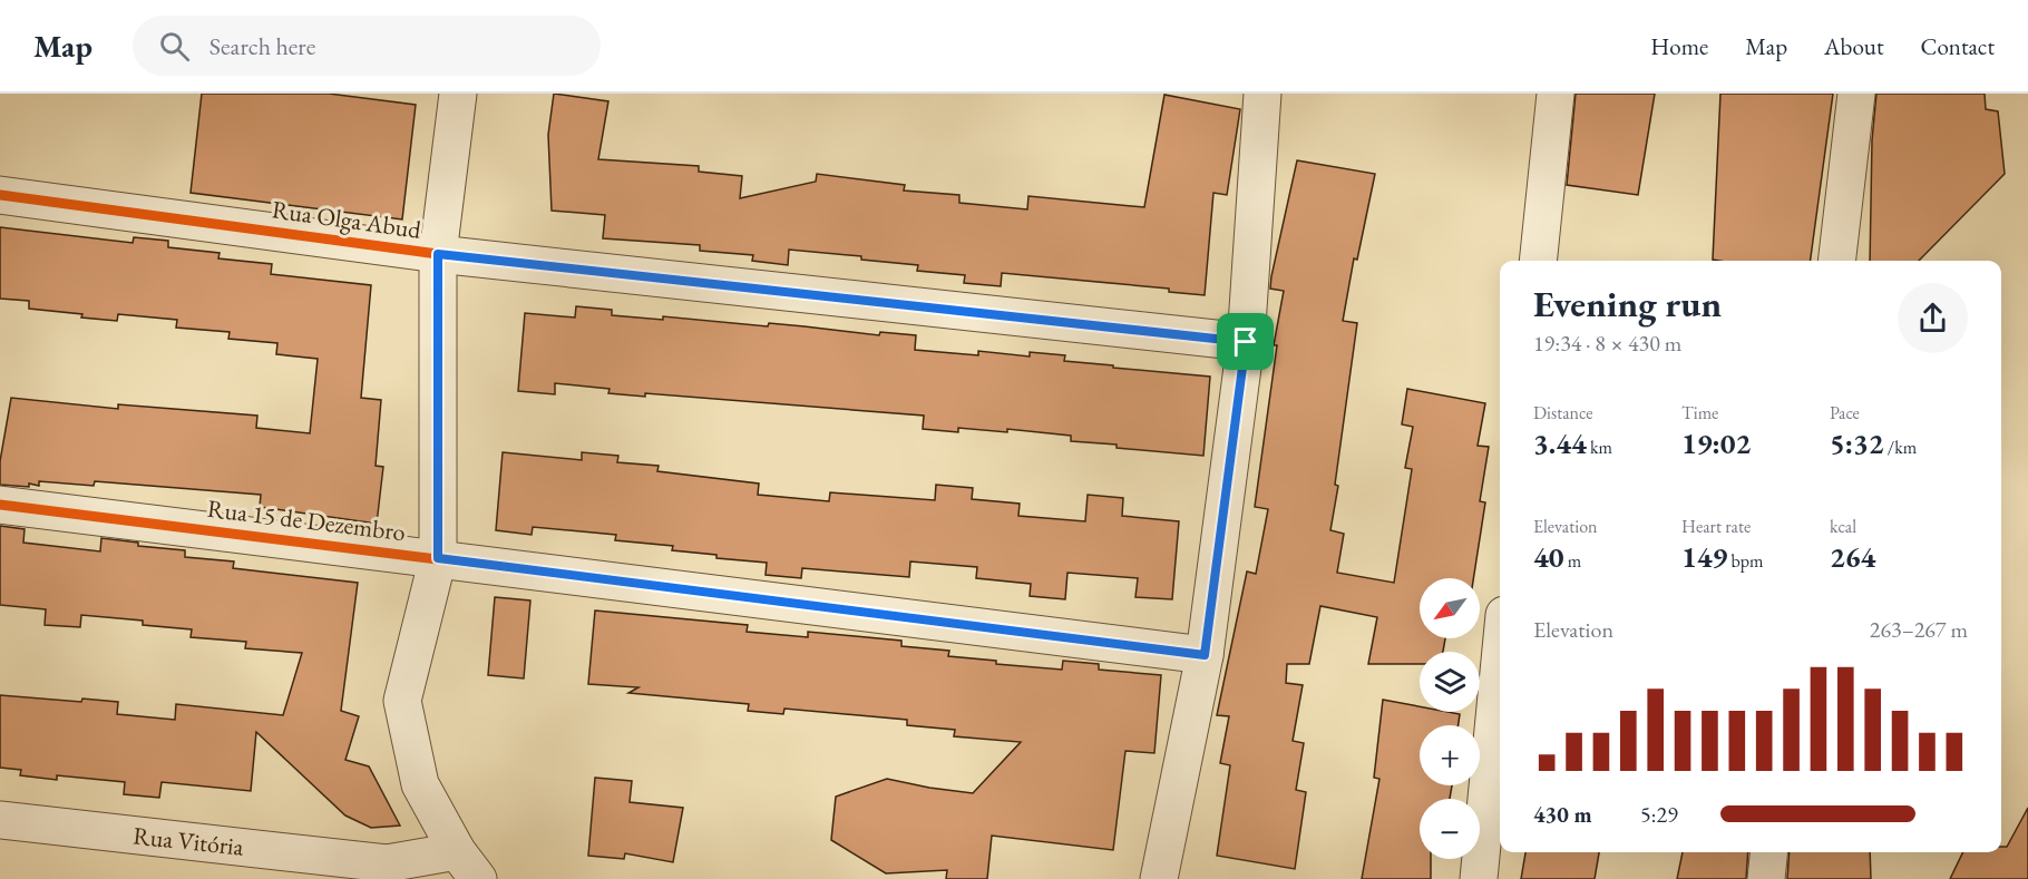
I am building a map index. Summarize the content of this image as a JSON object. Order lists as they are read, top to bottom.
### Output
{
  "streets": {
    "street": ["Rua Olga Abud", "Rua 15 de Dezembro", "Rua Vitória"]
  },
  "north": "bottom left",
  "page": {
    "header": "Map",
    "search": "Search here",
    "nav": [
      "Home",
      "Map",
      "About",
      "Contact"
    ],
    "heading": ["Evening run", "19:34 · 8 × 430 m"],
    "stats": [
      ["Distance", "3.44 km"],
      ["Time", "19:02"],
      ["Pace", "5:32 /km"],
      ["Elevation", "40 m"],
      ["Heart rate", "149 bpm"],
      ["kcal", "264"]
    ],
    "map_buttons": ["+", "−"],
    "chart": ["Elevation", "263–267 m"],
    "list": [
      {
        "name": "430 m",
        "note": "5:29"
      }
    ]
  }
}
